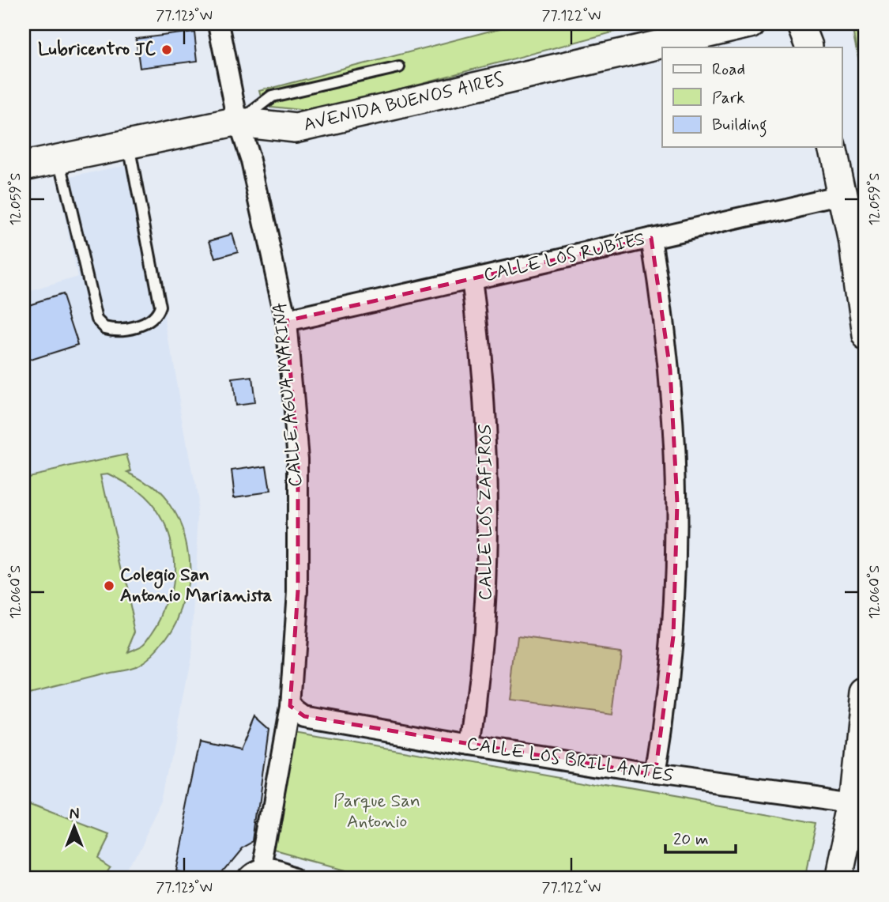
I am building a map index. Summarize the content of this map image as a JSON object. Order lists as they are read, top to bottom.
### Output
{
  "streets": {
    "main road": ["AVENIDA BUENOS AIRES"],
    "street": [
      "CALLE LOS RUBÍES",
      "CALLE AGUA MARINA",
      "CALLE LOS ZAFIROS",
      "CALLE LOS BRILLANTES"
    ]
  },
  "crossings": [
    ["AVENIDA BUENOS AIRES", "CALLE AGUA MARINA"],
    ["CALLE LOS RUBÍES", "CALLE AGUA MARINA"],
    ["CALLE LOS RUBÍES", "CALLE LOS ZAFIROS"],
    ["CALLE AGUA MARINA", "CALLE LOS BRILLANTES"],
    ["CALLE LOS ZAFIROS", "CALLE LOS BRILLANTES"]
  ],
  "parks": ["Parque San Antonio"],
  "places": ["Lubricentro JC", "Colegio San Antonio Marianista"],
  "legend": ["Road", "Park", "Building"],
  "scale_bar": "20 m",
  "north": "top",
  "coordinates": [
    "77.123°W",
    "77.122°W",
    "12.059°S",
    "12.060°S"
  ]
}
